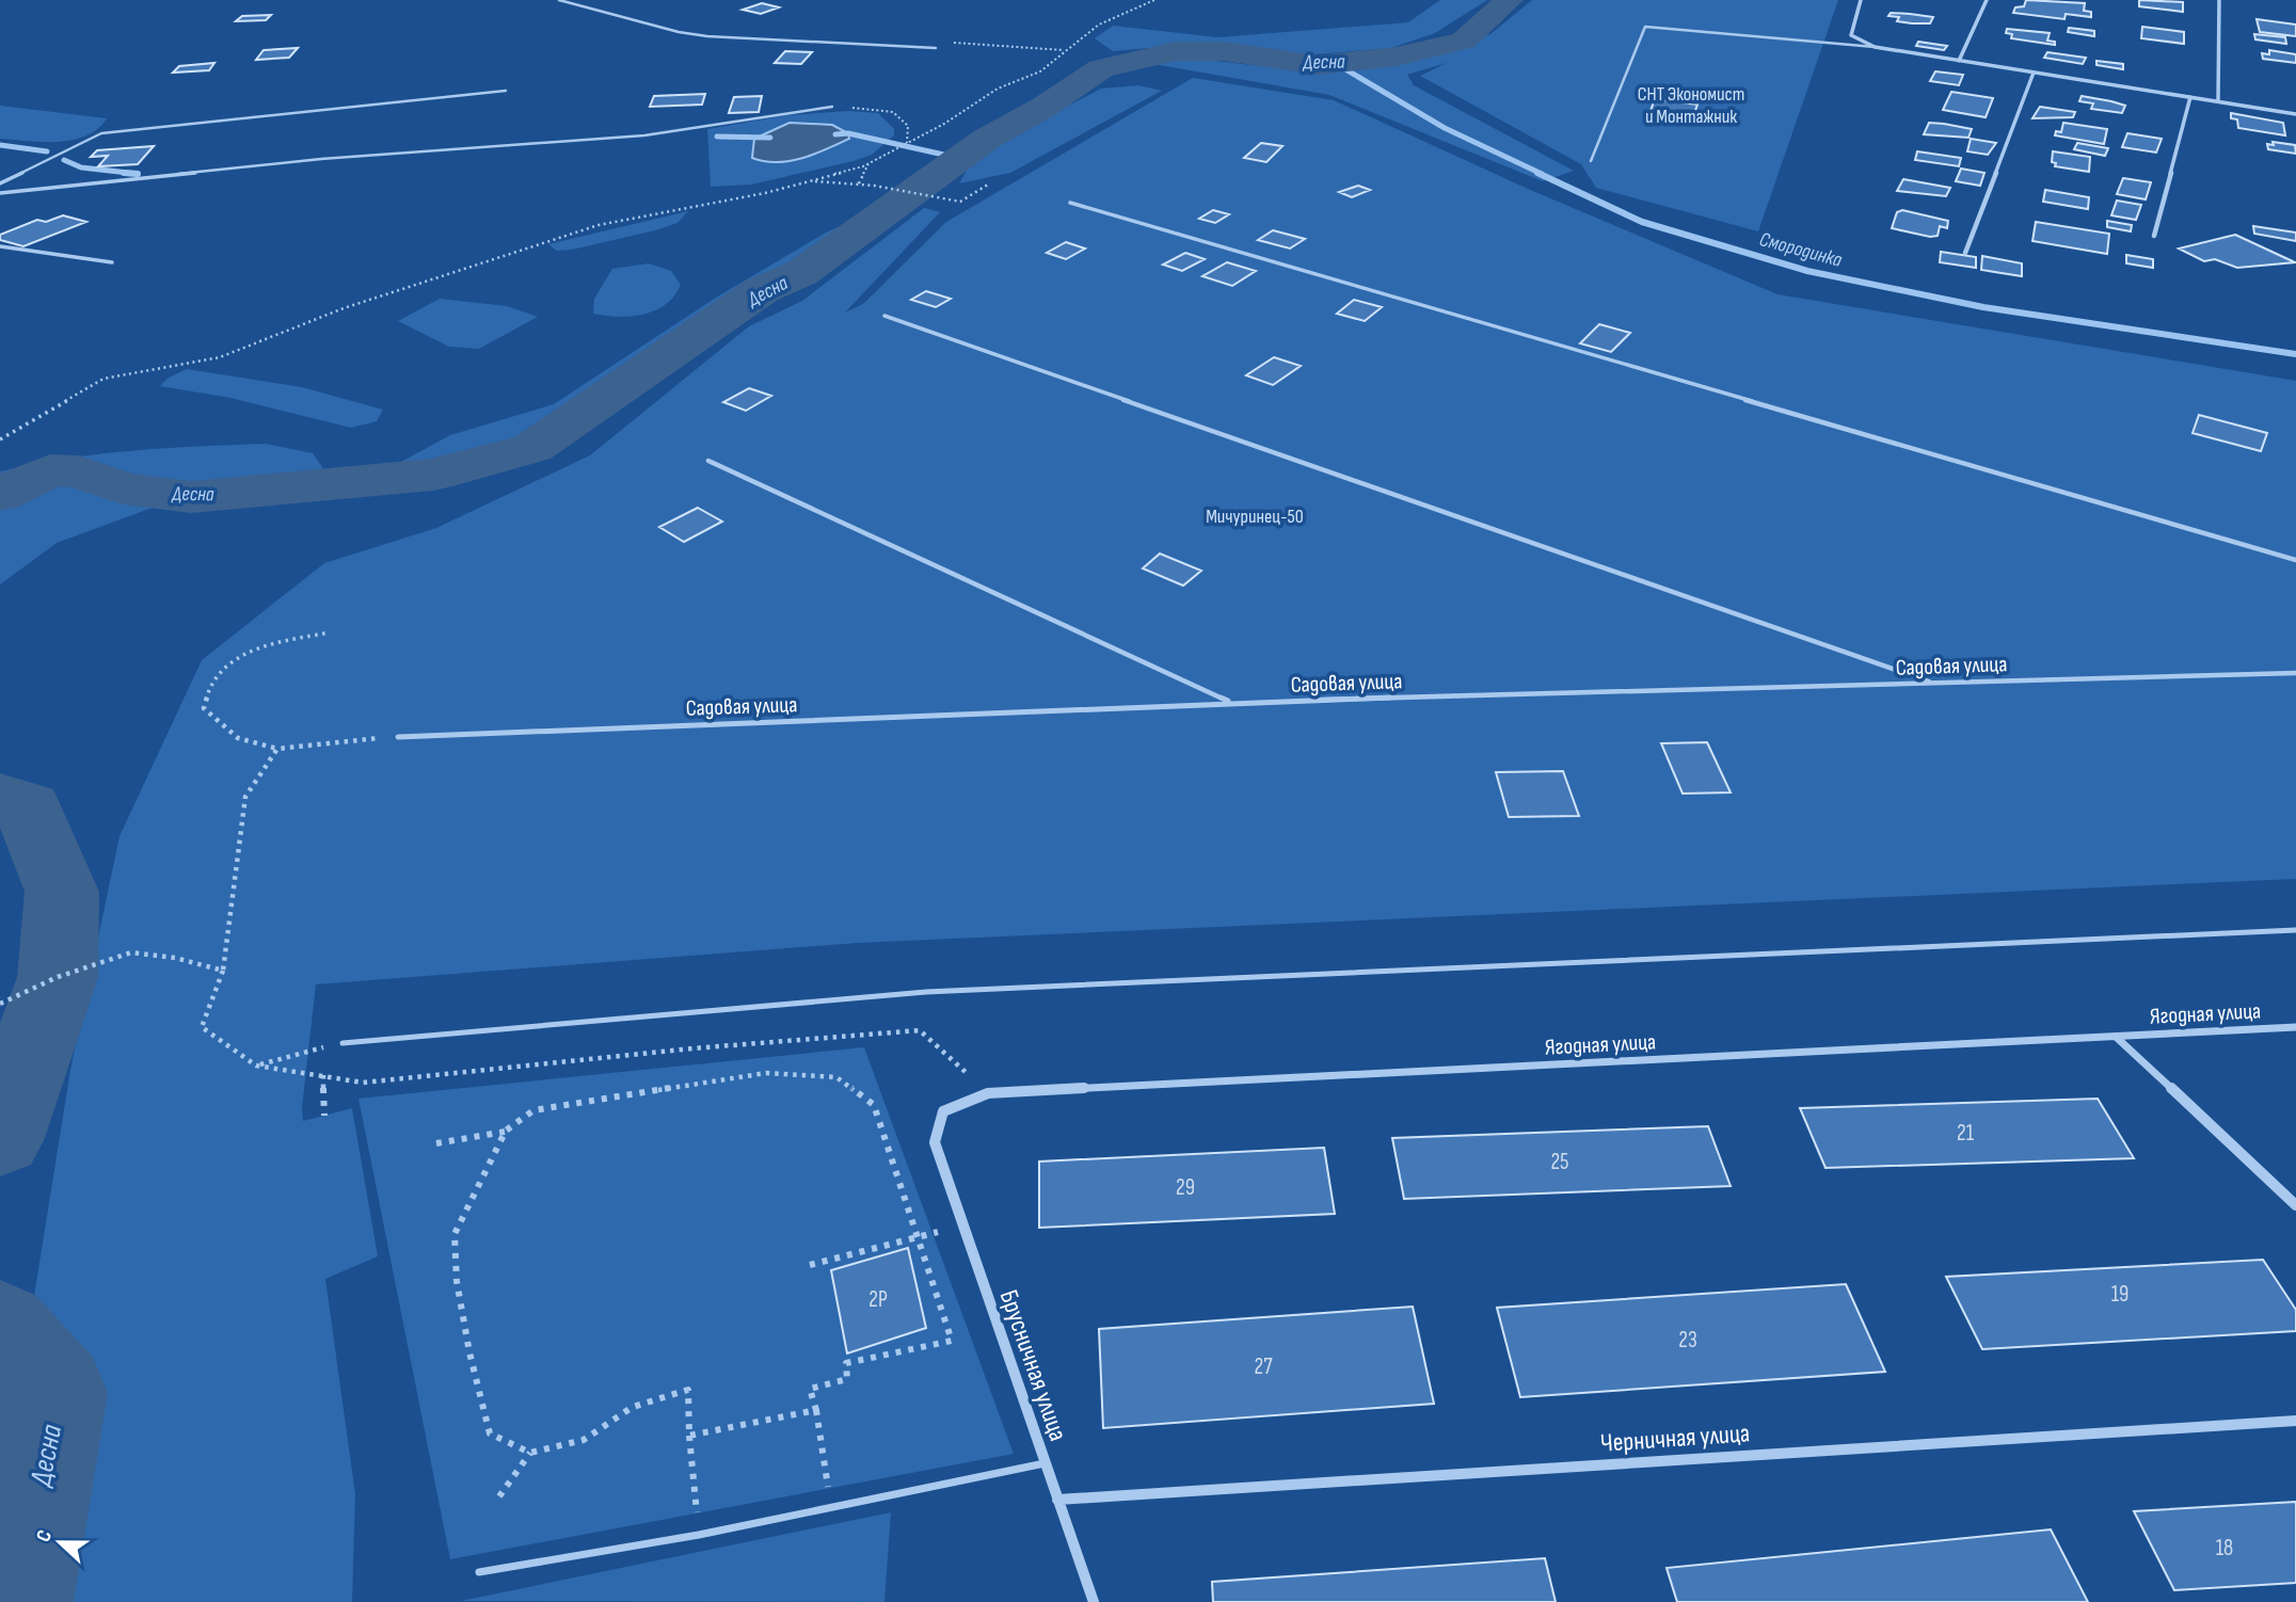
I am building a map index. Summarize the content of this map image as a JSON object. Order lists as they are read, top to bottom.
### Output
{
  "streets": {
    "street": ["Ягодная улица", "Брусничная улица", "Черничная улица"],
    "lane": ["Садовая улица"]
  },
  "crossings": [
    ["Ягодная улица", "Брусничная улица"],
    ["Брусничная улица", "Черничная улица"]
  ],
  "water": ["Десна", "Смородинка"],
  "parks": ["СНТ Экономист и Монтажник", "Мичуринец-50"],
  "house_numbers": [
    "21",
    "25",
    "29",
    "19",
    "2Р",
    "23",
    "27",
    "18"
  ],
  "north": "left"
}
